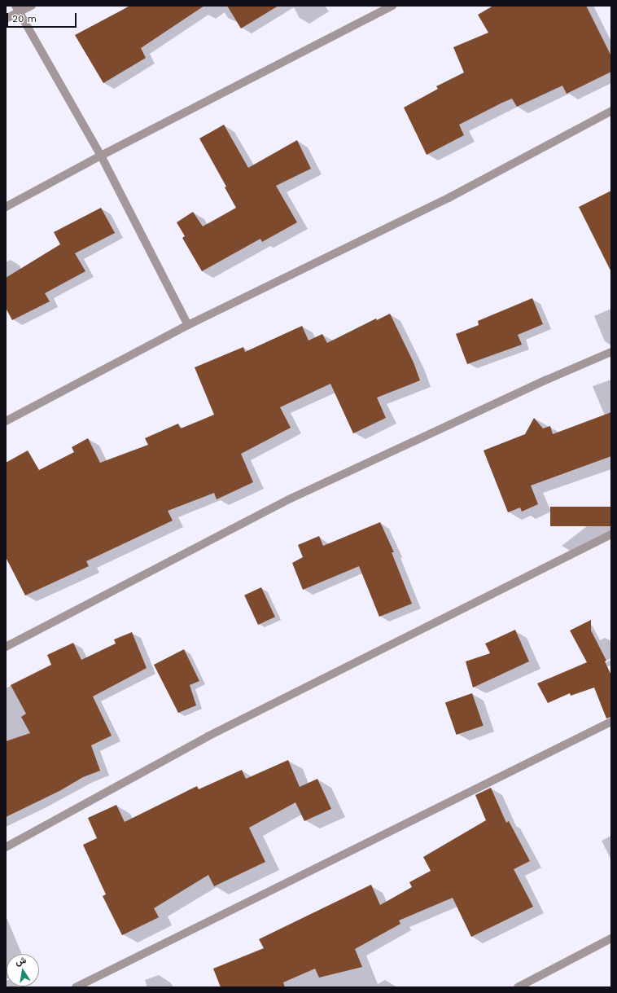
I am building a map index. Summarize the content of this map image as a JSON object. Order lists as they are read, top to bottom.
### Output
{
  "scale_bar": "20 m",
  "north": "top"
}
